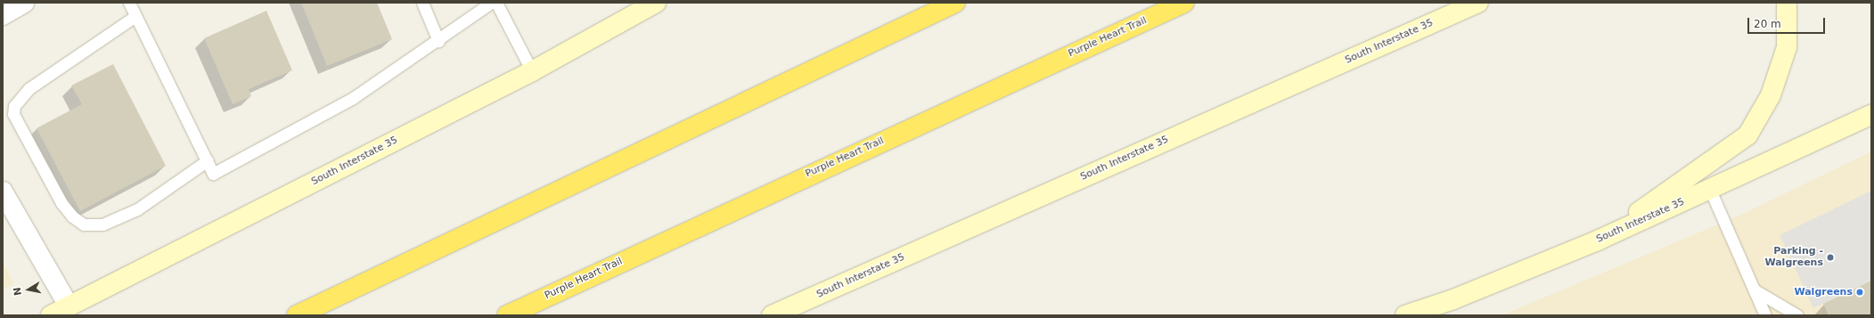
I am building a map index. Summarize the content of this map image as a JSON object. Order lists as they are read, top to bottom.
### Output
{
  "streets": {
    "highway": ["Purple Heart Trail"],
    "main road": ["South Interstate 35"]
  },
  "places": ["Parking - Walgreens", "Walgreens"],
  "scale_bar": "20 m",
  "north": "left"
}
